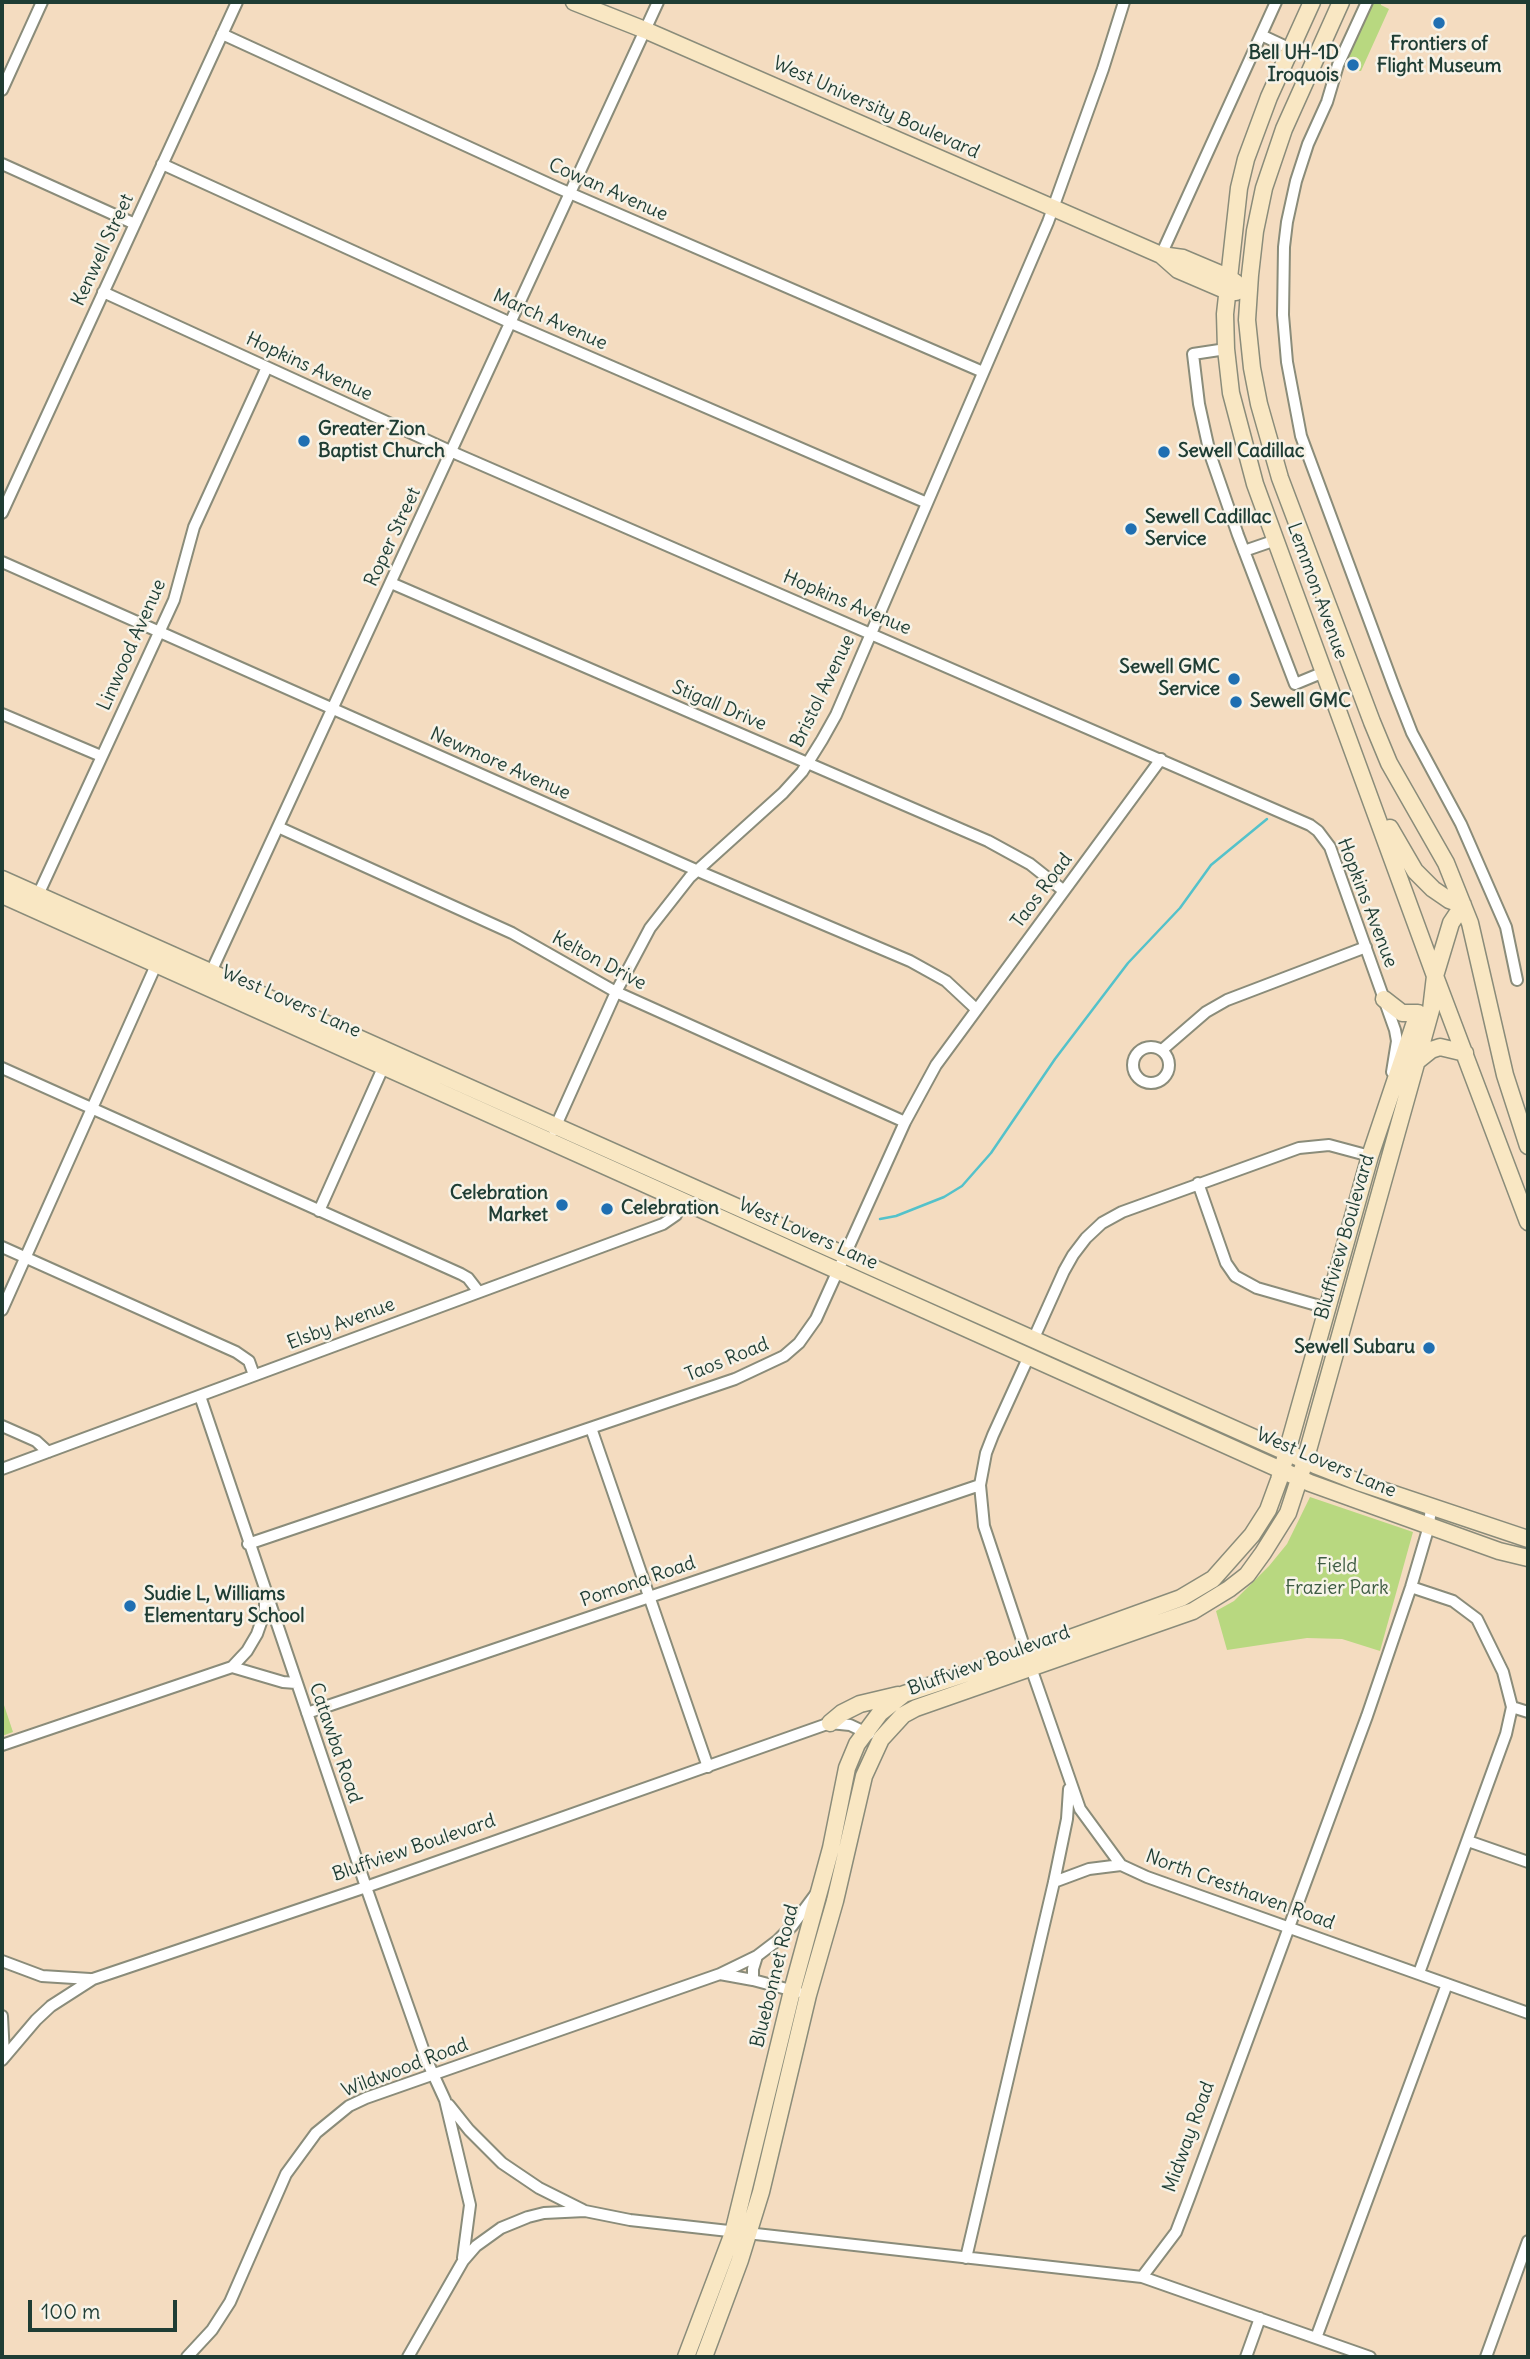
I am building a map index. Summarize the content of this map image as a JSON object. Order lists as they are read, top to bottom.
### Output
{
  "streets": {
    "main road": [
      "West University Boulevard",
      "Lemmon Avenue",
      "West Lovers Lane",
      "Bluffview Boulevard",
      "Bluebonnet Road"
    ],
    "street": [
      "Cowan Avenue",
      "Kenwell Street",
      "March Avenue",
      "Hopkins Avenue",
      "Roper Street",
      "Linwood Avenue",
      "Bristol Avenue",
      "Stigall Drive",
      "Newmore Avenue",
      "Taos Road",
      "Kelton Drive",
      "Elsby Avenue",
      "Pomona Road",
      "Catawba Road",
      "North Cresthaven Road",
      "Wildwood Road",
      "Midway Road"
    ]
  },
  "crossings": [
    ["West University Boulevard", "Roper Street"],
    ["West University Boulevard", "Lemmon Avenue"],
    ["West University Boulevard", "Bristol Avenue"],
    ["Cowan Avenue", "Kenwell Street"],
    ["Cowan Avenue", "Roper Street"],
    ["Cowan Avenue", "Bristol Avenue"],
    ["Kenwell Street", "March Avenue"],
    ["Kenwell Street", "Hopkins Avenue"],
    ["March Avenue", "Roper Street"],
    ["March Avenue", "Bristol Avenue"],
    ["Hopkins Avenue", "Roper Street"],
    ["Hopkins Avenue", "Linwood Avenue"],
    ["Hopkins Avenue", "Bristol Avenue"],
    ["Hopkins Avenue", "Taos Road"],
    ["Hopkins Avenue", "Bluffview Boulevard"],
    ["Roper Street", "Stigall Drive"],
    ["Roper Street", "Newmore Avenue"],
    ["Roper Street", "Kelton Drive"],
    ["Roper Street", "West Lovers Lane"],
    ["Lemmon Avenue", "Bluffview Boulevard"],
    ["Linwood Avenue", "Newmore Avenue"],
    ["Linwood Avenue", "West Lovers Lane"],
    ["Bristol Avenue", "Stigall Drive"],
    ["Bristol Avenue", "Newmore Avenue"],
    ["Bristol Avenue", "Kelton Drive"],
    ["Bristol Avenue", "West Lovers Lane"],
    ["Stigall Drive", "Taos Road"],
    ["Newmore Avenue", "Taos Road"],
    ["Taos Road", "Kelton Drive"],
    ["Taos Road", "West Lovers Lane"],
    ["Taos Road", "Catawba Road"],
    ["West Lovers Lane", "Bluffview Boulevard"],
    ["West Lovers Lane", "Elsby Avenue"],
    ["West Lovers Lane", "North Cresthaven Road"],
    ["West Lovers Lane", "Midway Road"],
    ["Bluffview Boulevard", "Catawba Road"],
    ["Bluffview Boulevard", "North Cresthaven Road"],
    ["Bluffview Boulevard", "Bluebonnet Road"],
    ["Elsby Avenue", "Catawba Road"],
    ["Pomona Road", "Catawba Road"],
    ["Pomona Road", "North Cresthaven Road"],
    ["Catawba Road", "Wildwood Road"],
    ["North Cresthaven Road", "Midway Road"],
    ["Bluebonnet Road", "Wildwood Road"]
  ],
  "parks": ["Field Frazier Park"],
  "places": [
    "Frontiers of Flight Museum",
    "Bell UH-1D Iroquois",
    "Greater Zion Baptist Church",
    "Sewell Cadillac",
    "Sewell Cadillac Service",
    "Sewell GMC Service",
    "Sewell GMC",
    "Celebration Market",
    "Celebration",
    "Sewell Subaru",
    "Sudie L, Williams Elementary School"
  ],
  "scale_bar": "100 m"
}
